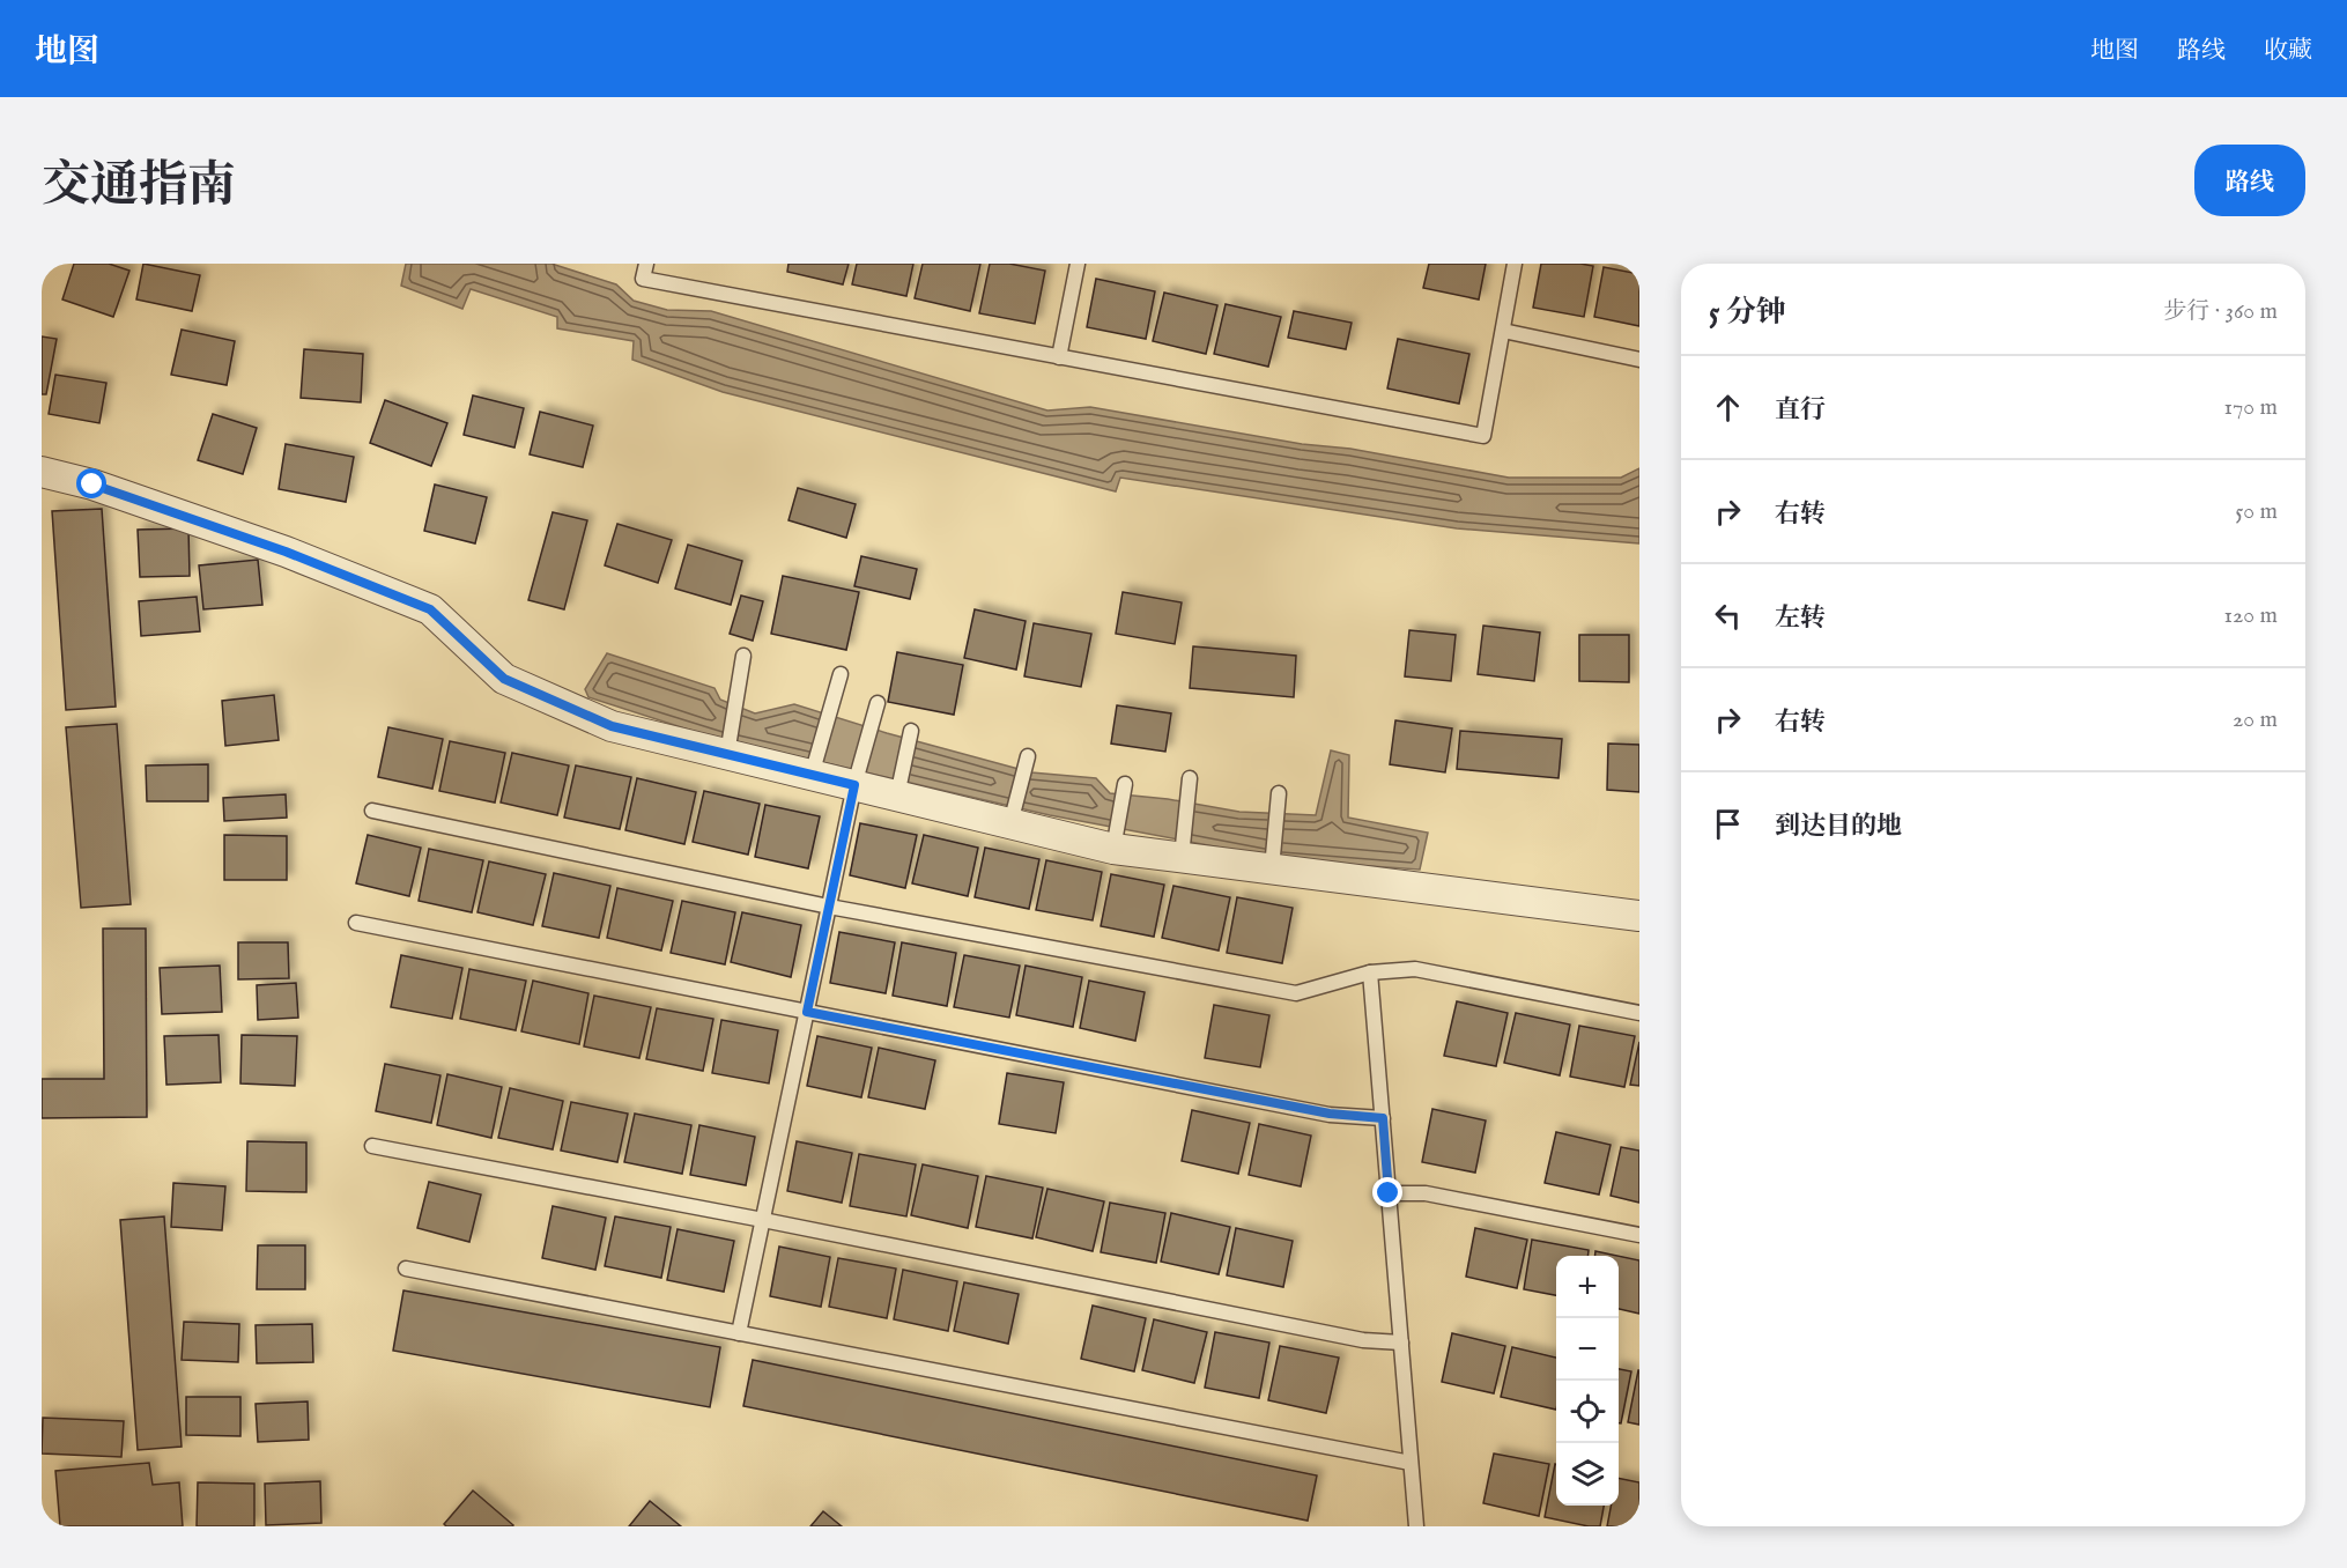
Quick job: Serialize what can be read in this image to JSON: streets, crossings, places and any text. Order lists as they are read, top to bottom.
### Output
{
  "page": {
    "header": "地图",
    "nav": ["地图", "路线", "收藏"],
    "title": "交通指南",
    "buttons": "路线",
    "heading": ["5 分钟", "步行 · 360 m"],
    "list": [
      ["直行", "170 m"],
      ["右转", "50 m"],
      ["左转", "120 m"],
      ["右转", "20 m"],
      "到达目的地"
    ],
    "map_buttons": ["+", "−"]
  }
}
